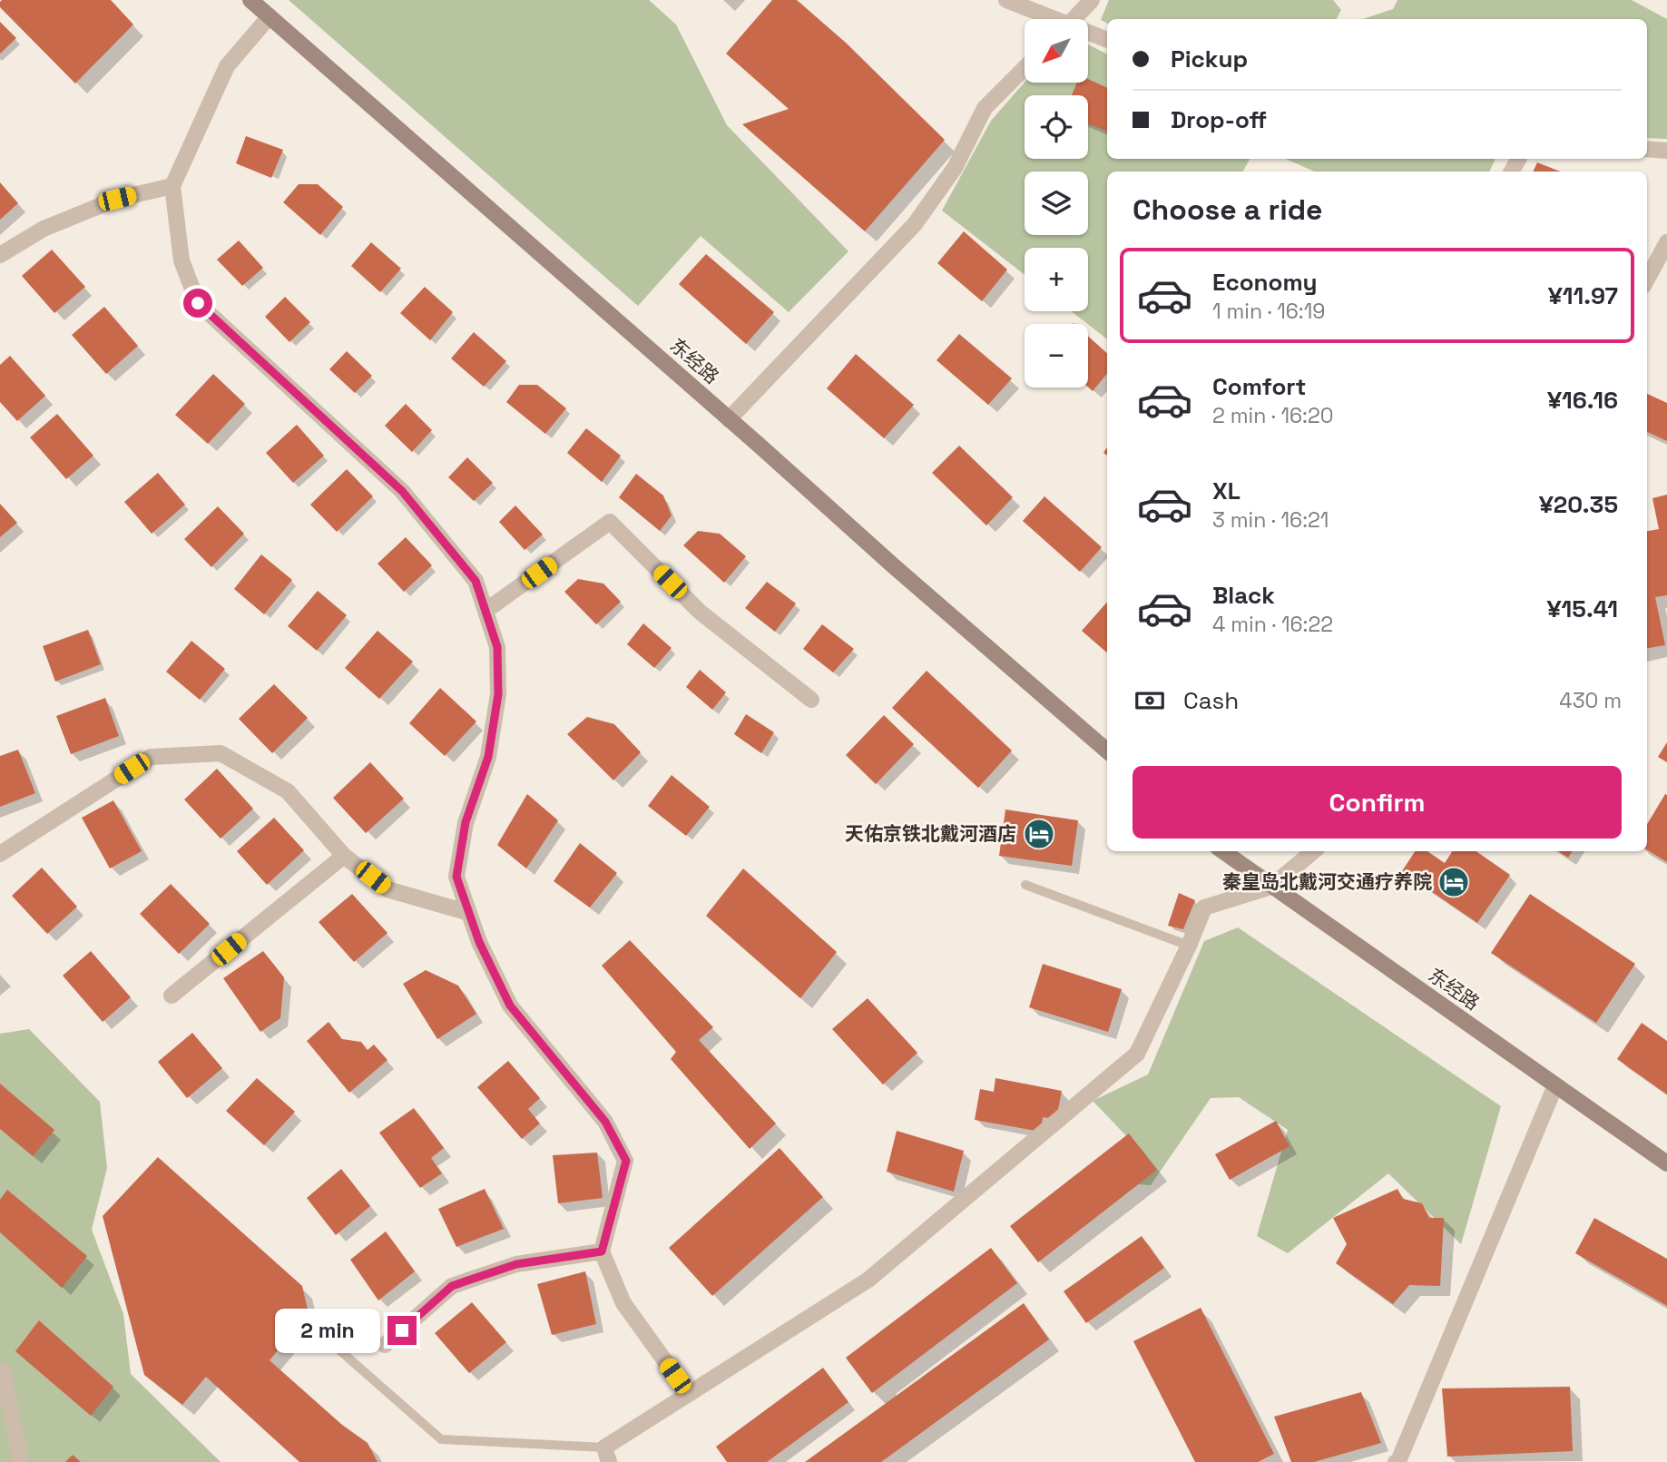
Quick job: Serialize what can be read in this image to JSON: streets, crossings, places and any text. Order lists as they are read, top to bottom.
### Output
{
  "streets": {
    "main road": ["东经路"]
  },
  "places": {
    "hotel": ["天佑京铁北戴河酒店", "秦皇岛北戴河交通疗养院"]
  },
  "north": "bottom left",
  "page": {
    "map_buttons": ["+", "−"],
    "banner": ["Pickup", "Drop-off"],
    "heading": "Choose a ride",
    "list": [
      {
        "name": "Economy",
        "note": "1 min · 16:19",
        "value": "¥11.97"
      },
      {
        "name": "Comfort",
        "note": "2 min · 16:20",
        "value": "¥16.16"
      },
      {
        "name": "XL",
        "note": "3 min · 16:21",
        "value": "¥20.35"
      },
      {
        "name": "Black",
        "note": "4 min · 16:22",
        "value": "¥15.41"
      }
    ],
    "pay": ["Cash", "430 m"],
    "buttons": "Confirm",
    "bubble": "2 min"
  }
}
